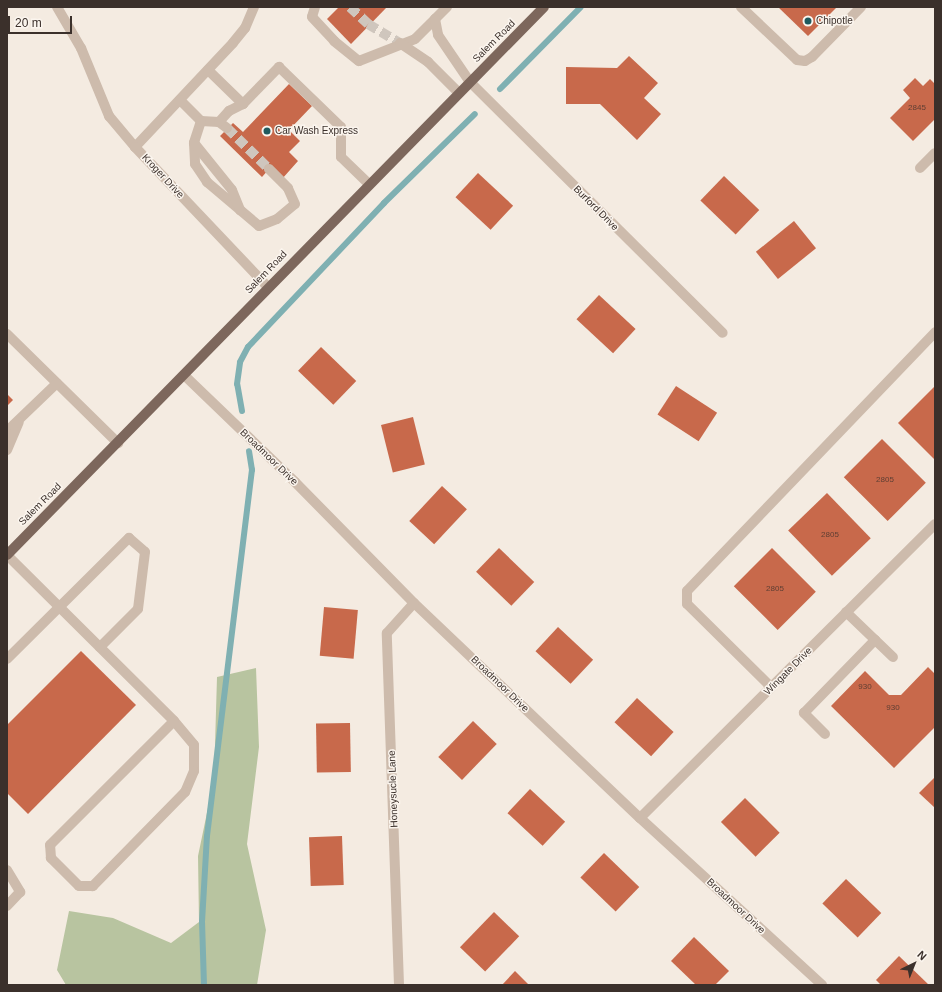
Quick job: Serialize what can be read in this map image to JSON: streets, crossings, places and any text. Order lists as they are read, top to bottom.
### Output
{
  "streets": {
    "main road": ["Salem Road"],
    "street": [
      "Kroger Drive",
      "Burford Drive",
      "Broadmoor Drive",
      "Wingate Drive",
      "Honeysucle Lane"
    ]
  },
  "crossings": [
    ["Salem Road", "Kroger Drive"],
    ["Salem Road", "Burford Drive"],
    ["Salem Road", "Broadmoor Drive"],
    ["Broadmoor Drive", "Wingate Drive"],
    ["Broadmoor Drive", "Honeysucle Lane"]
  ],
  "places": ["Chipotle", "Car Wash Express"],
  "house_numbers": [
    "2845",
    "2805",
    "2805",
    "2805",
    "930",
    "930"
  ],
  "scale_bar": "20 m",
  "north": "top right"
}
